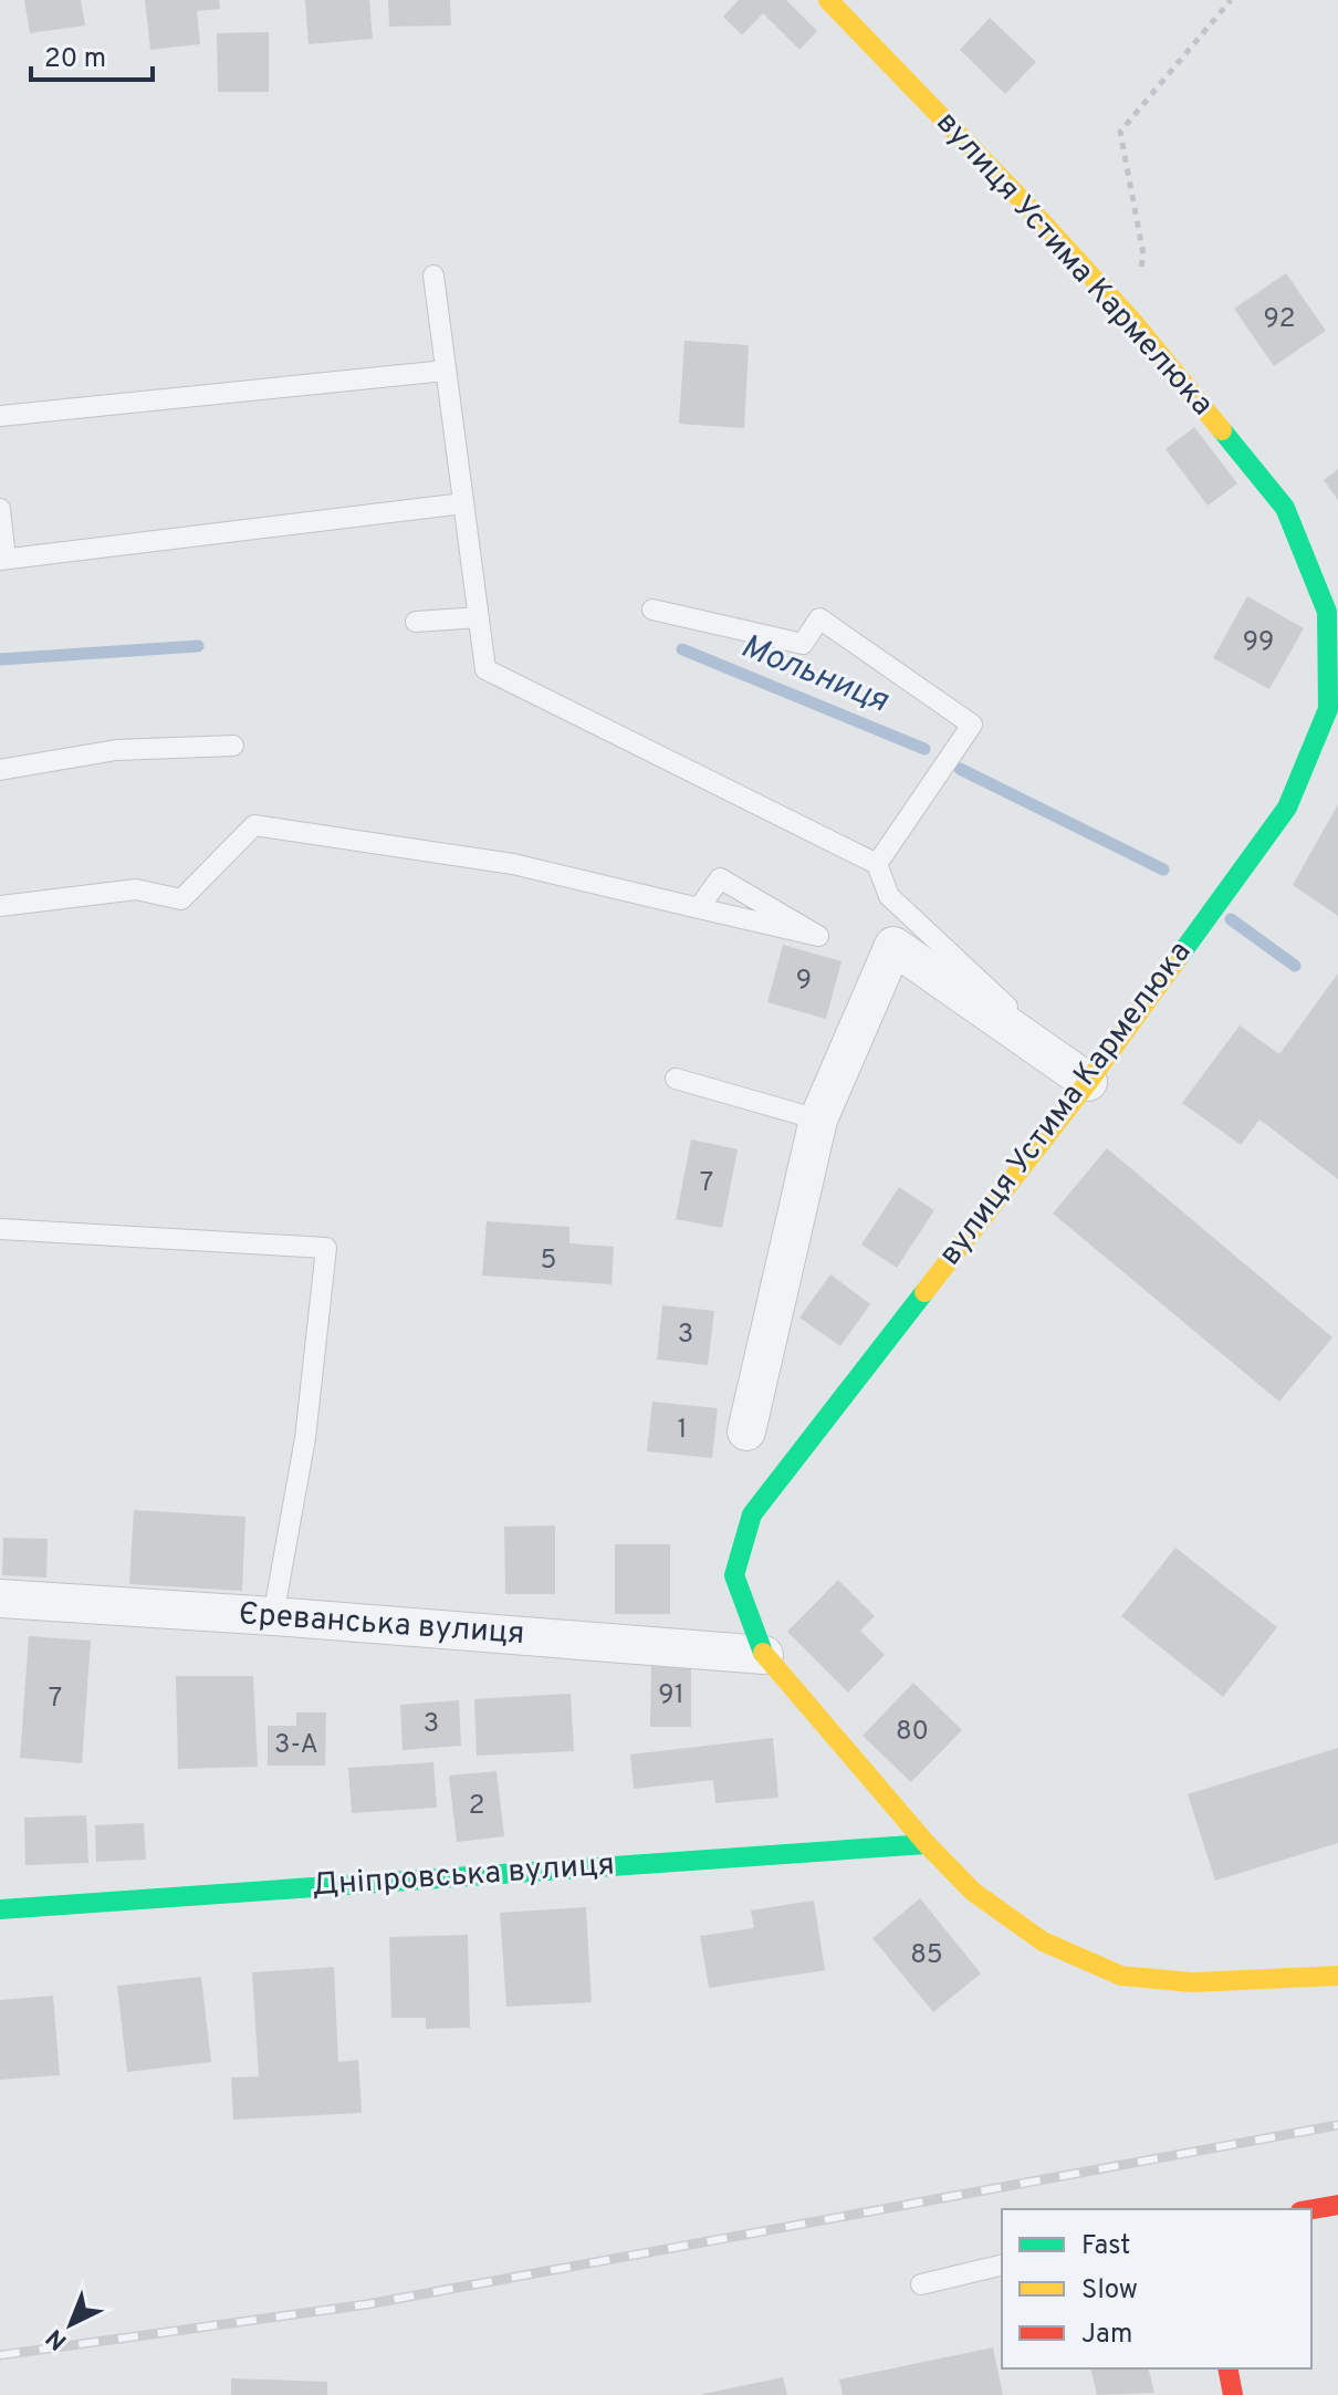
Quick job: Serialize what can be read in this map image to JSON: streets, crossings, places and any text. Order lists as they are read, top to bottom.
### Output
{
  "streets": {
    "street": ["вулиця Устима Кармелюка", "Єреванська вулиця", "Дніпровська вулиця"]
  },
  "crossings": [
    ["вулиця Устима Кармелюка", "Єреванська вулиця"],
    ["вулиця Устима Кармелюка", "Дніпровська вулиця"]
  ],
  "water": ["Мольниця"],
  "house_numbers": [
    "92",
    "99",
    "9",
    "7",
    "5",
    "3",
    "1",
    "91",
    "7",
    "3",
    "80",
    "3-А",
    "2",
    "85"
  ],
  "legend": ["Fast", "Slow", "Jam"],
  "scale_bar": "20 m",
  "north": "bottom left"
}
